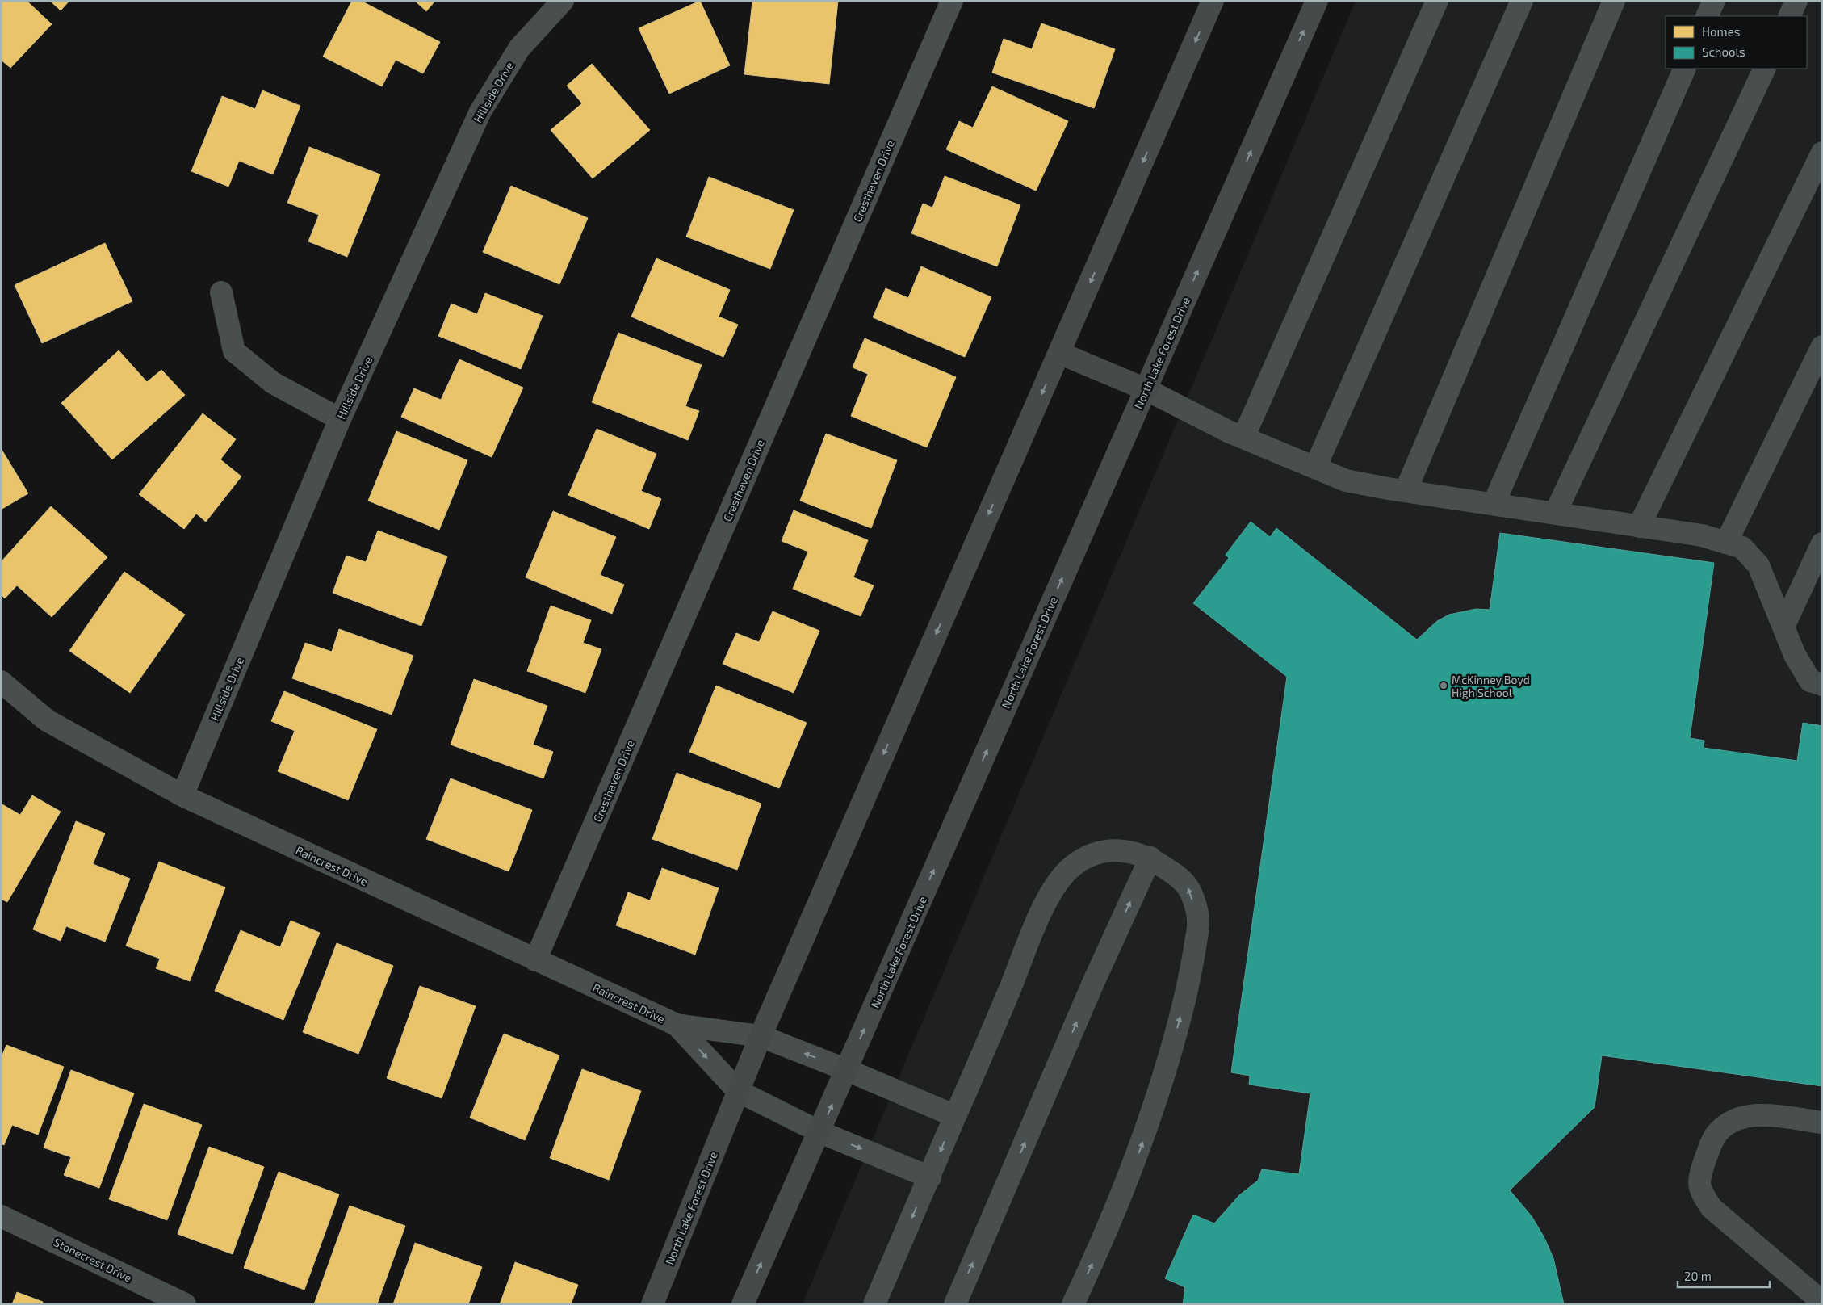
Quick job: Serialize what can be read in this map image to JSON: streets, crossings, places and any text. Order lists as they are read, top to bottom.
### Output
{
  "streets": {
    "main road": ["North Lake Forest Drive"],
    "street": [
      "Hillside Drive",
      "Cresthaven Drive",
      "Raincrest Drive",
      "Stonecrest Drive"
    ]
  },
  "crossings": [
    ["Hillside Drive", "Raincrest Drive"],
    ["Cresthaven Drive", "Raincrest Drive"],
    ["North Lake Forest Drive", "Raincrest Drive"]
  ],
  "places": ["McKinney Boyd High School"],
  "legend": ["Homes", "Schools"],
  "scale_bar": "20 m"
}
